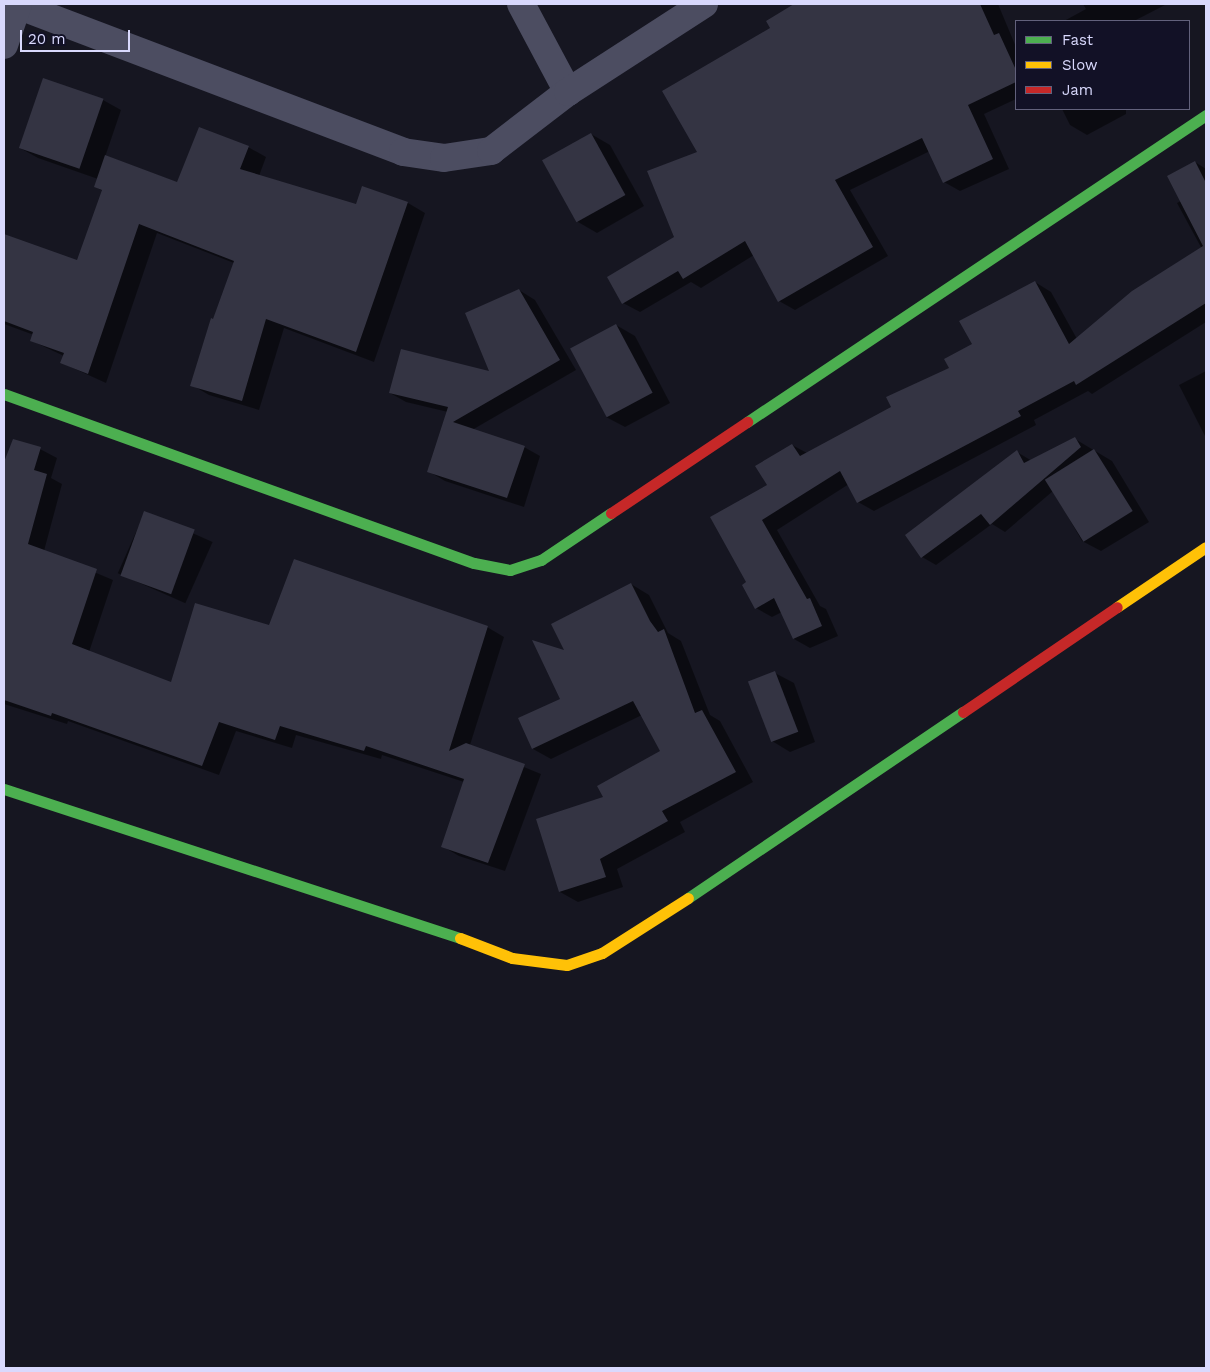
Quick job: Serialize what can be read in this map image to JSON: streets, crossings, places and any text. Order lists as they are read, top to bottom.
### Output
{
  "legend": ["Fast", "Slow", "Jam"],
  "scale_bar": "20 m"
}
